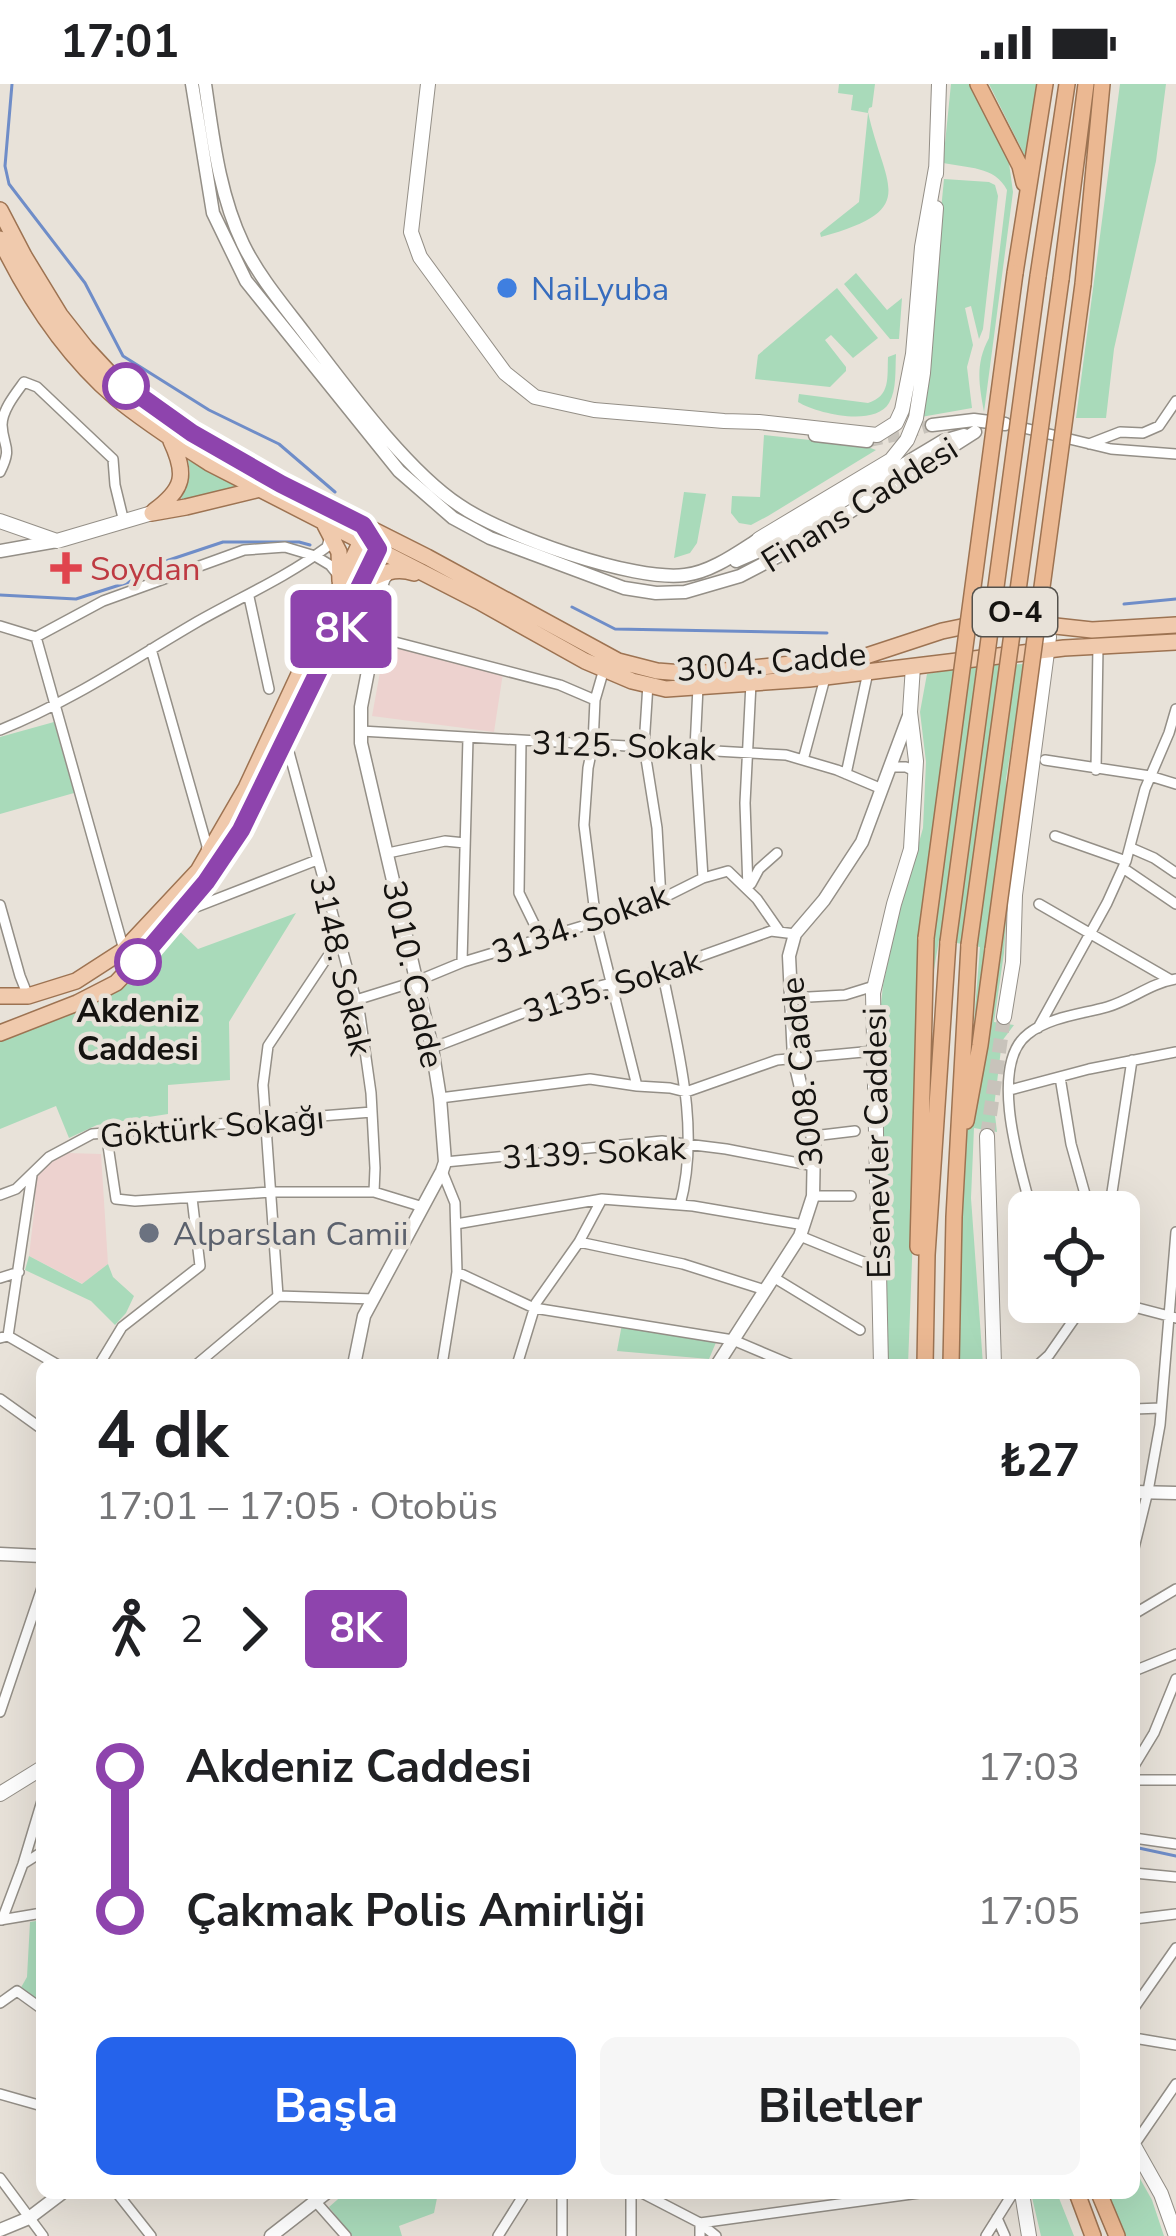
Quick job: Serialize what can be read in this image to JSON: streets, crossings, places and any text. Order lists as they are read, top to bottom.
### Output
{
  "streets": {
    "highway": ["O-4"],
    "main road": ["3004. Cadde", "Esenevler Caddesi"],
    "street": [
      "Finans Caddesi",
      "3125. Sokak",
      "3134. Sokak",
      "3148. Sokak",
      "3010. Cadde",
      "3135. Sokak",
      "3008. Cadde",
      "Göktürk Sokağı",
      "3139. Sokak"
    ]
  },
  "crossings": [
    ["3004. Cadde", "Esenevler Caddesi"],
    ["3125. Sokak", "3010. Cadde"],
    ["3125. Sokak", "3008. Cadde"],
    ["3134. Sokak", "3148. Sokak"],
    ["3134. Sokak", "3010. Cadde"],
    ["3148. Sokak", "Göktürk Sokağı"],
    ["3010. Cadde", "3135. Sokak"],
    ["3010. Cadde", "3139. Sokak"],
    ["3135. Sokak", "3008. Cadde"],
    ["3008. Cadde", "Esenevler Caddesi"],
    ["3008. Cadde", "3139. Sokak"]
  ],
  "places": {
    "other": ["NaiLyuba", "Akdeniz Caddesi", "Alparslan Camii"],
    "health": ["Soydan"]
  },
  "lines": ["bus line 8K"],
  "page": {
    "status": "17:01",
    "on_map": "8K",
    "heading": ["4 dk", "17:01 – 17:05 · Otobüs", "₺27"],
    "legs": ["2", "8K"],
    "list": [
      {
        "name": "Akdeniz Caddesi",
        "value": "17:03"
      },
      {
        "name": "Çakmak Polis Amirliği",
        "value": "17:05"
      }
    ],
    "buttons": ["Başla", "Biletler"]
  }
}
